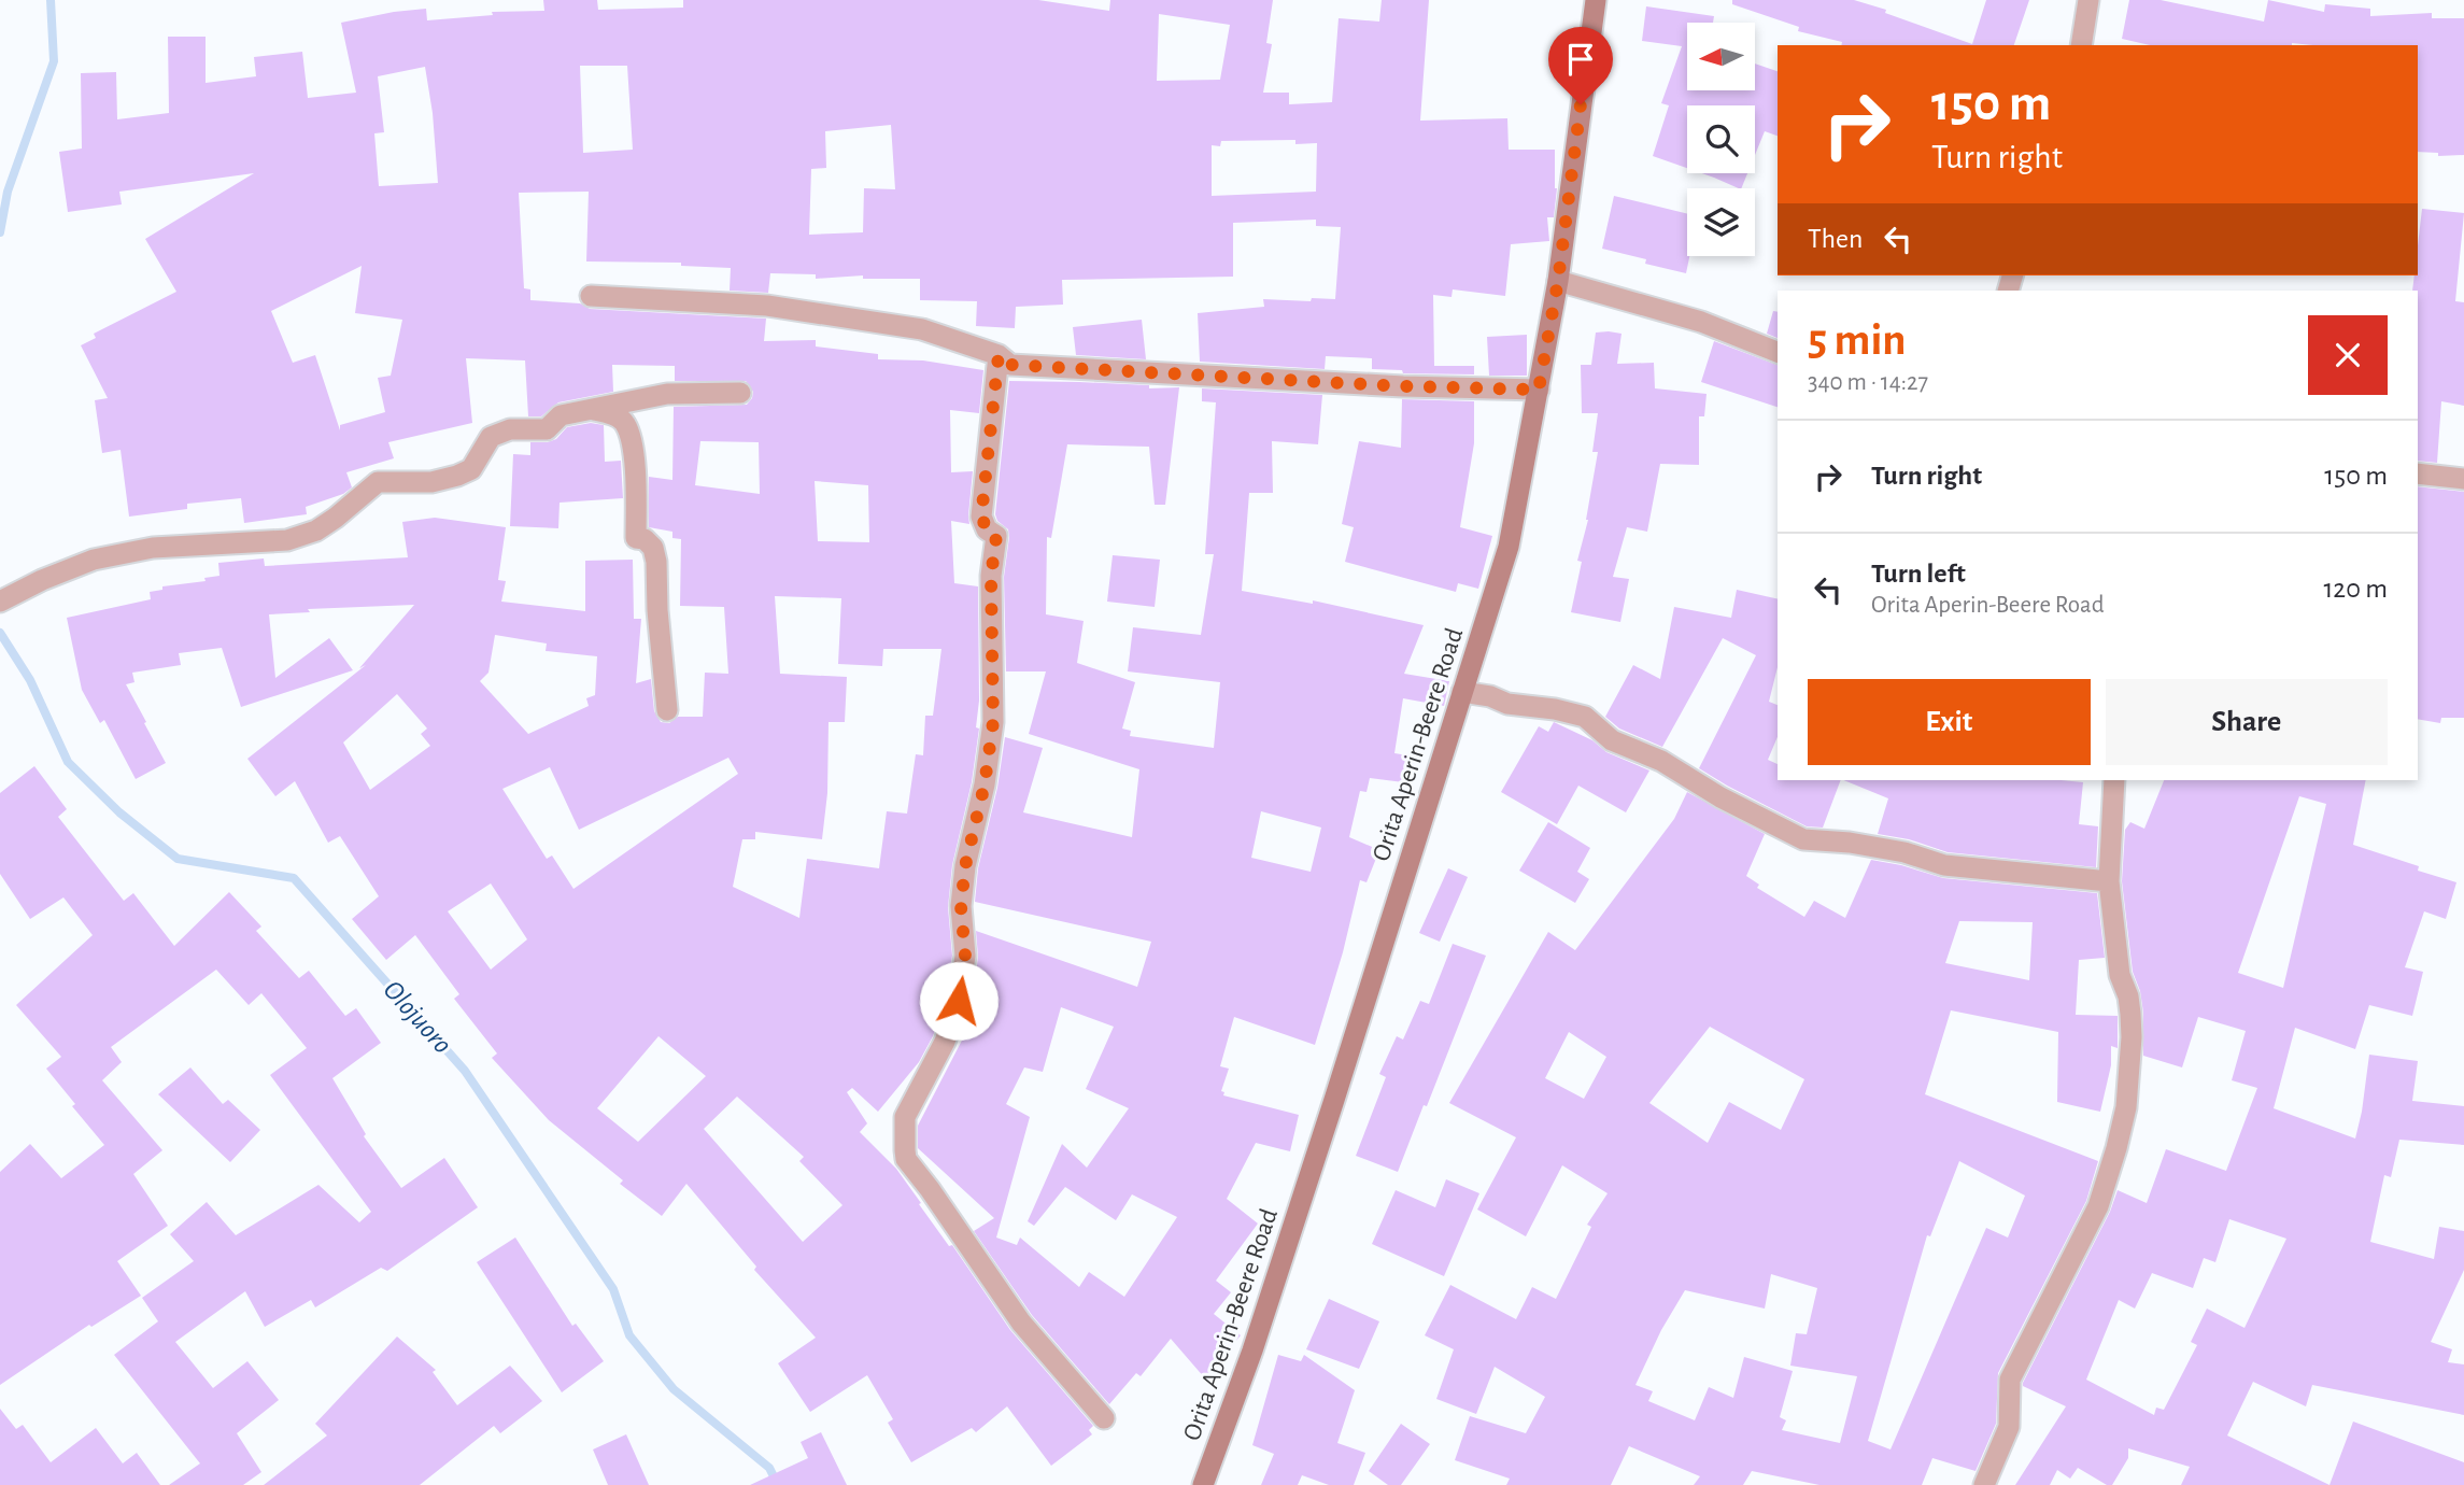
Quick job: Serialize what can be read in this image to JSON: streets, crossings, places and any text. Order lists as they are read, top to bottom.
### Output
{
  "streets": {
    "main road": ["Orita Aperin-Beere Road"]
  },
  "water": ["Olojuoro"],
  "north": "left",
  "page": {
    "turn": ["150 m", "Turn right"],
    "then": "Then",
    "heading": ["5 min", "340 m · 14:27"],
    "list": [
      {
        "name": "Turn right",
        "value": "150 m"
      },
      {
        "name": "Turn left",
        "note": "Orita Aperin-Beere Road",
        "value": "120 m"
      }
    ],
    "buttons": ["Exit", "Share"]
  }
}
